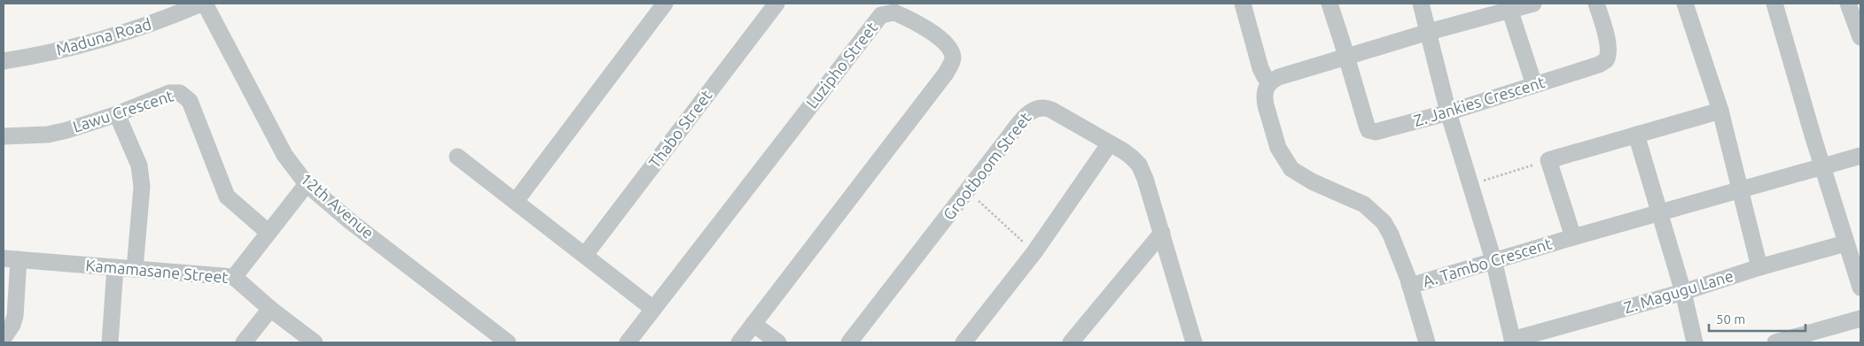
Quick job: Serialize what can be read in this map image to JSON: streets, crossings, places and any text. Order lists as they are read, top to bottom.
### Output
{
  "streets": {
    "street": [
      "Maduna Road",
      "Luzipho Street",
      "Z. Jankies Crescent",
      "Lawu Crescent",
      "Thabo Street",
      "Grootboom Street",
      "12th Avenue",
      "A. Tambo Crescent",
      "Kamamasane Street",
      "Z. Magugu Lane"
    ]
  },
  "scale_bar": "50 m"
}
